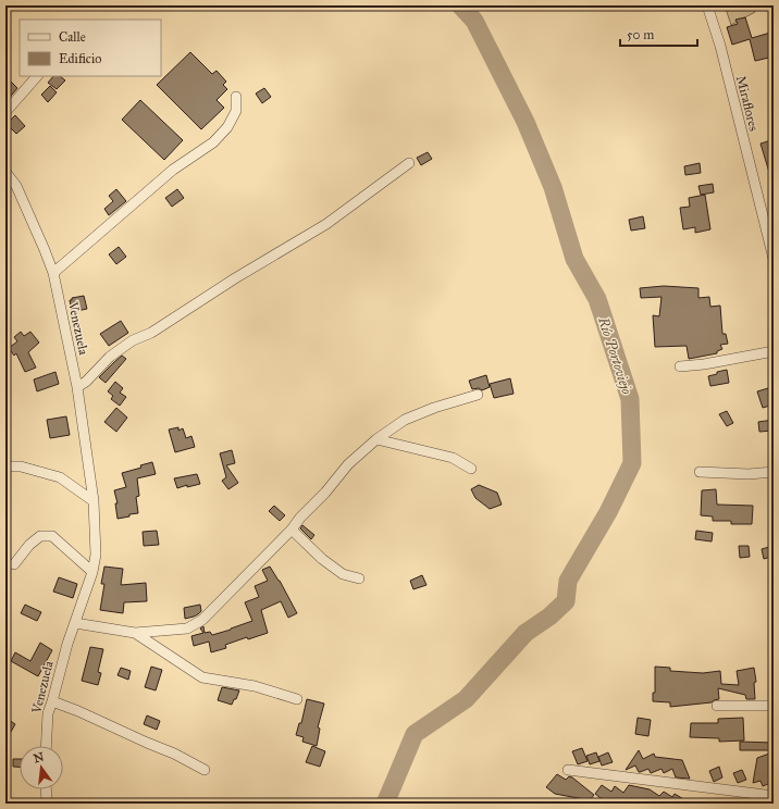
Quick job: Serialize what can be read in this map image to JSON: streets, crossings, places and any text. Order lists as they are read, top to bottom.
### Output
{
  "streets": {
    "street": ["Miraflores", "Venezuela"]
  },
  "water": ["Río Portoviejo"],
  "legend": ["Calle", "Edificio"],
  "scale_bar": "50 m",
  "north": "top"
}
